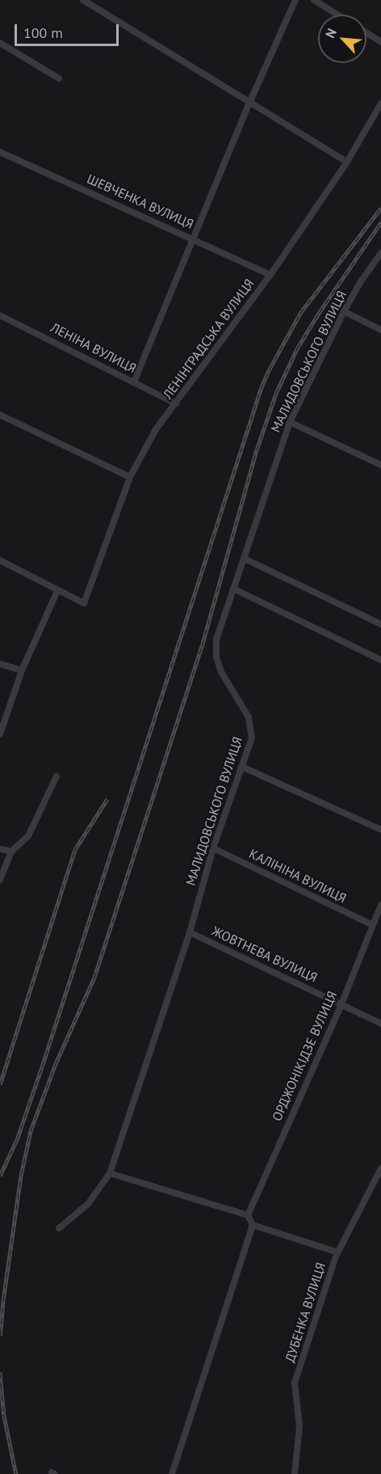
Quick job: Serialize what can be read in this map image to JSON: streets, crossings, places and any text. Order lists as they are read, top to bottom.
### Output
{
  "streets": {
    "street": [
      "ШЕВЧЕНКА ВУЛИЦЯ",
      "ЛЕНІНГРАДСЬКА ВУЛИЦЯ",
      "ЛЕНІНА ВУЛИЦЯ",
      "МАЛИДОВСЬКОГО ВУЛИЦЯ",
      "КАЛІНІНА ВУЛИЦЯ",
      "ЖОВТНЕВА ВУЛИЦЯ",
      "ОРДЖОНІКІДЗЕ ВУЛИЦЯ",
      "ДУБЕНКА ВУЛИЦЯ"
    ]
  },
  "crossings": [
    ["ШЕВЧЕНКА ВУЛИЦЯ", "ЛЕНІНГРАДСЬКА ВУЛИЦЯ"],
    ["ЛЕНІНГРАДСЬКА ВУЛИЦЯ", "ЛЕНІНА ВУЛИЦЯ"],
    ["МАЛИДОВСЬКОГО ВУЛИЦЯ", "КАЛІНІНА ВУЛИЦЯ"],
    ["МАЛИДОВСЬКОГО ВУЛИЦЯ", "ЖОВТНЕВА ВУЛИЦЯ"],
    ["КАЛІНІНА ВУЛИЦЯ", "ОРДЖОНІКІДЗЕ ВУЛИЦЯ"],
    ["ЖОВТНЕВА ВУЛИЦЯ", "ОРДЖОНІКІДЗЕ ВУЛИЦЯ"]
  ],
  "scale_bar": "100 m",
  "north": "top left"
}
